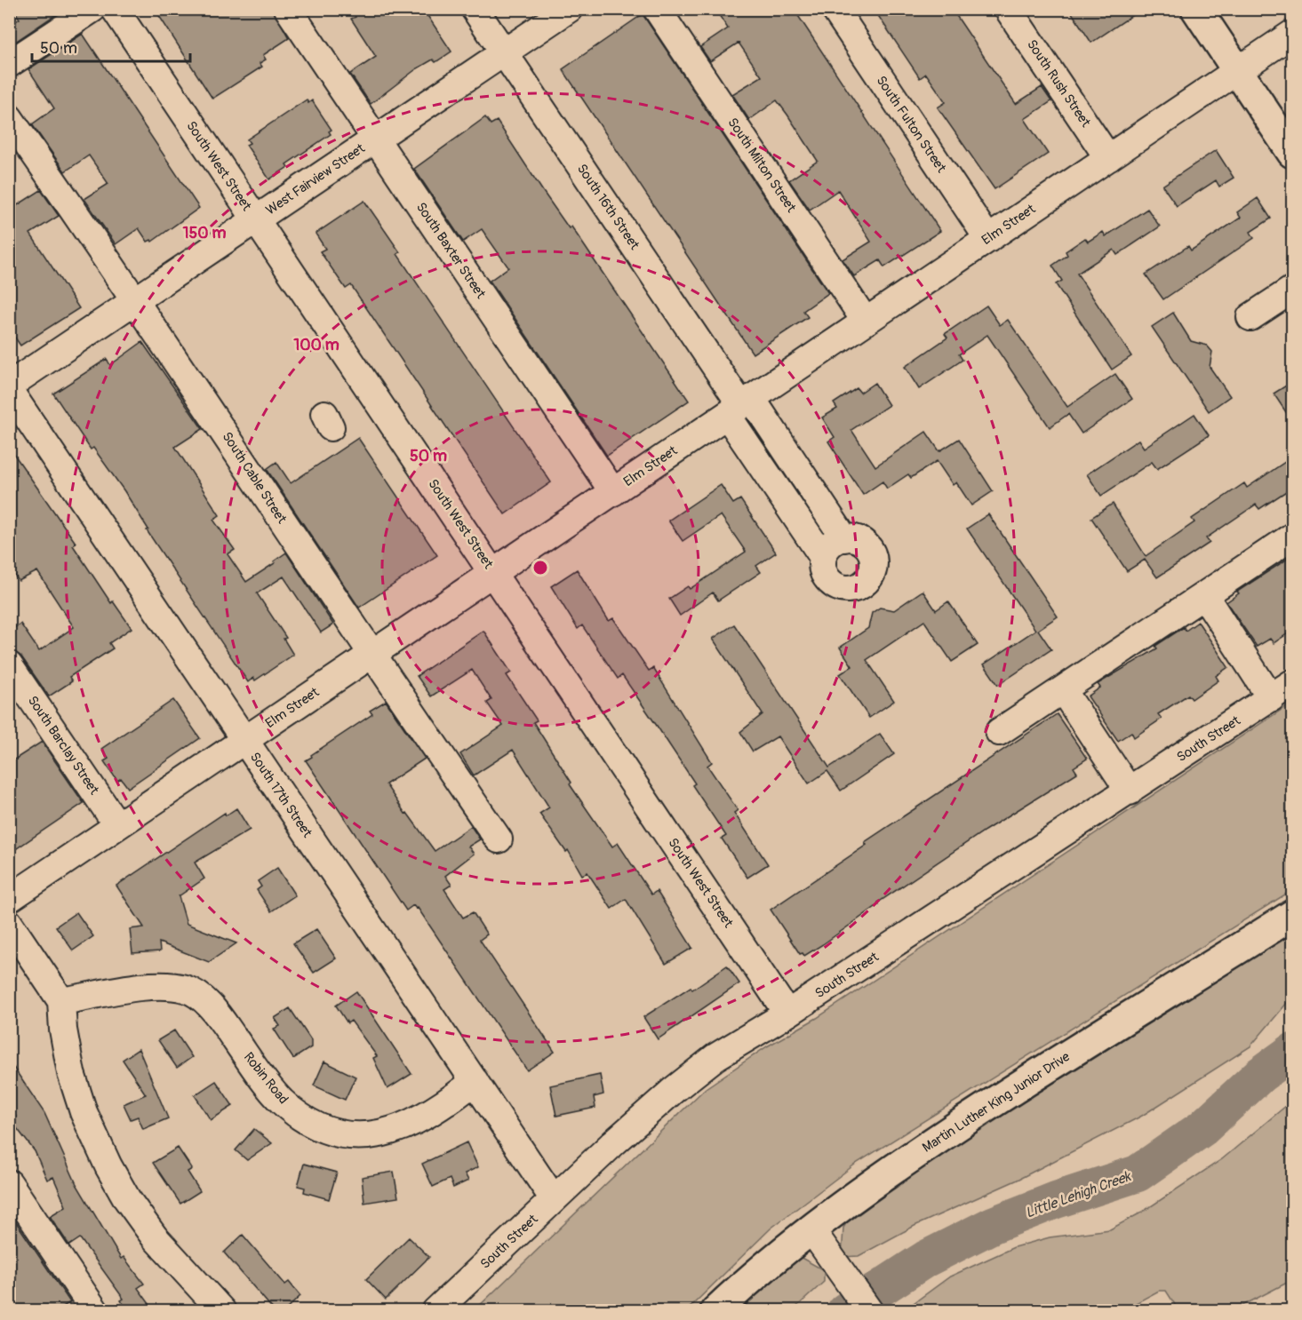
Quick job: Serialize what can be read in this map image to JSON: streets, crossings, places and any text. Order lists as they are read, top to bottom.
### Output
{
  "streets": {
    "main road": ["Martin Luther King Junior Drive"],
    "street": [
      "South Rush Street",
      "South Fulton Street",
      "South Milton Street",
      "South West Street",
      "West Fairview Street",
      "South 16th Street",
      "Elm Street",
      "South Baxter Street",
      "South Cable Street",
      "South Street",
      "South Barclay Street",
      "South 17th Street",
      "Robin Road"
    ]
  },
  "crossings": [
    ["South Rush Street", "Elm Street"],
    ["South Fulton Street", "Elm Street"],
    ["South Milton Street", "Elm Street"],
    ["South West Street", "West Fairview Street"],
    ["South West Street", "Elm Street"],
    ["South West Street", "South Street"],
    ["West Fairview Street", "South 16th Street"],
    ["West Fairview Street", "South Baxter Street"],
    ["West Fairview Street", "South Cable Street"],
    ["West Fairview Street", "South 17th Street"],
    ["South 16th Street", "Elm Street"],
    ["Elm Street", "South Baxter Street"],
    ["Elm Street", "South Cable Street"],
    ["Elm Street", "South Barclay Street"],
    ["Elm Street", "South 17th Street"],
    ["South Street", "South 17th Street"],
    ["South 17th Street", "Robin Road"]
  ],
  "water": ["Little Lehigh Creek"],
  "scale_bar": "50 m",
  "rings": ["150 m", "100 m", "50 m"]
}
